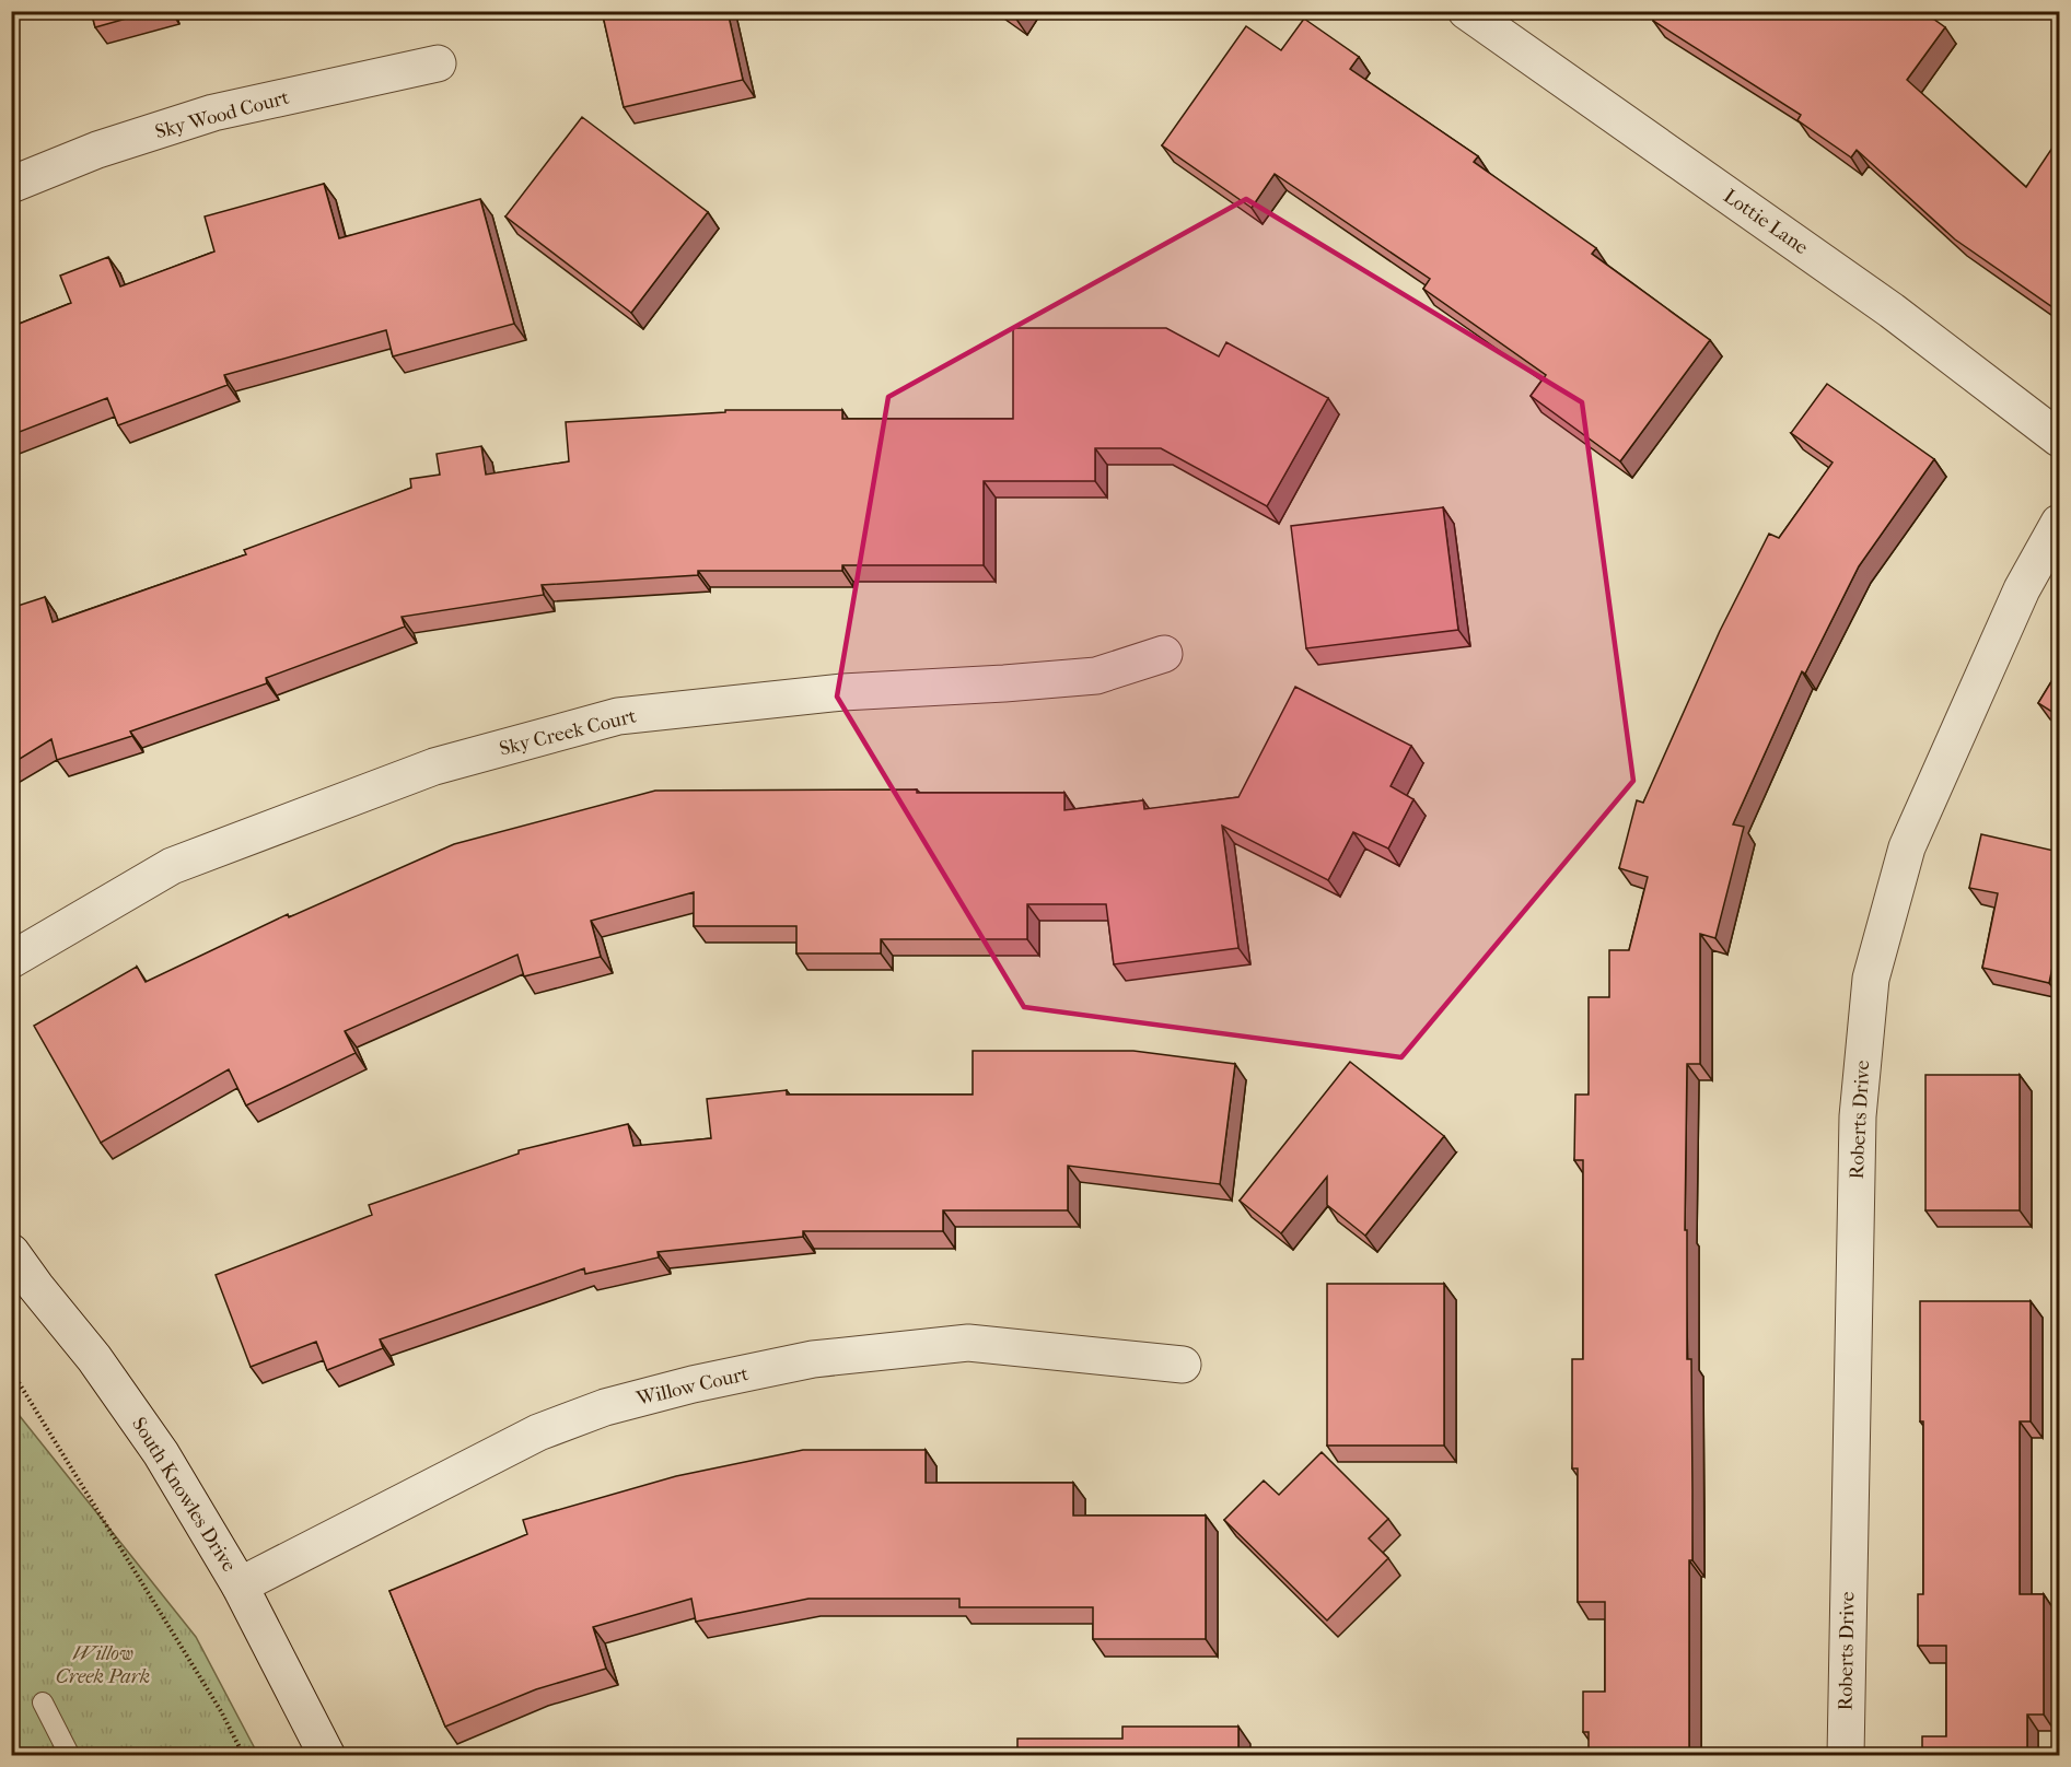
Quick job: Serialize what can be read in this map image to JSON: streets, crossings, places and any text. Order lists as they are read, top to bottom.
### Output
{
  "streets": {
    "street": [
      "Sky Wood Court",
      "Lottie Lane",
      "Sky Creek Court",
      "Roberts Drive",
      "Willow Court",
      "South Knowles Drive"
    ]
  },
  "crossings": [
    ["Willow Court", "South Knowles Drive"]
  ],
  "parks": ["Willow Creek Park"]
}
